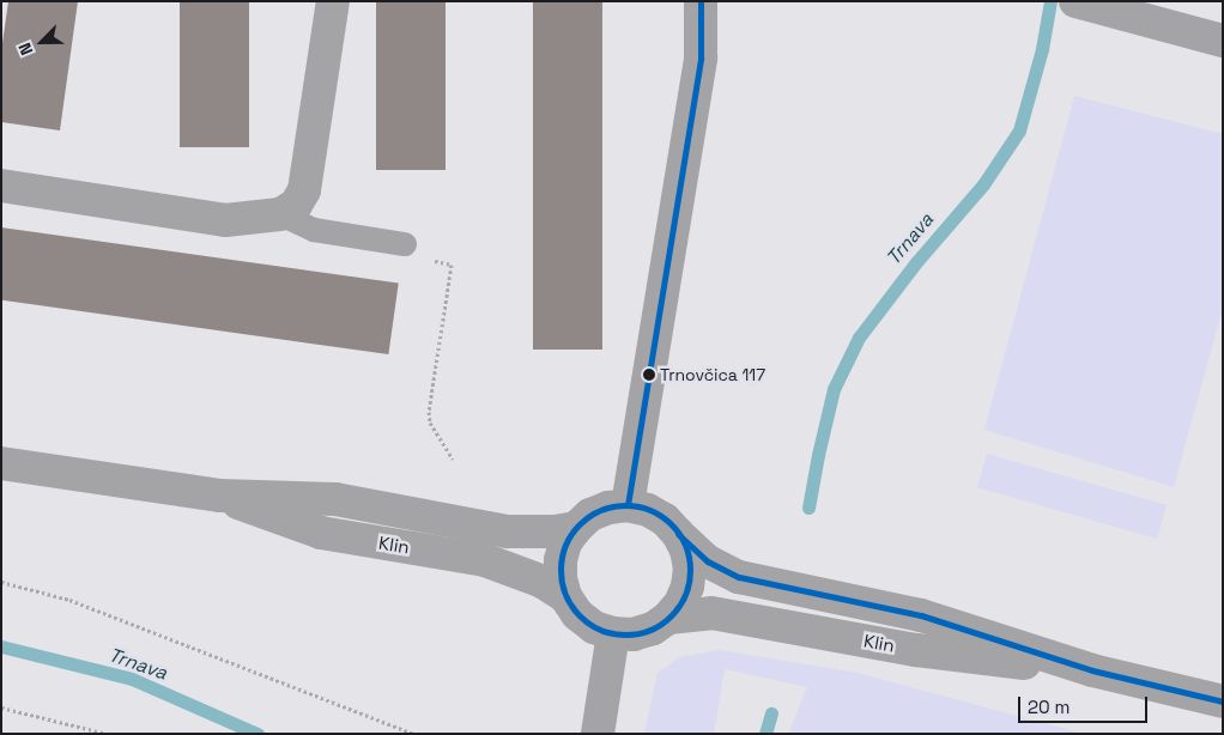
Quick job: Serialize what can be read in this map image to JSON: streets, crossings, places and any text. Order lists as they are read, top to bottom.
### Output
{
  "streets": {
    "street": ["Klin"]
  },
  "water": ["Trnava"],
  "places": ["Trnovčica 117"],
  "scale_bar": "20 m",
  "north": "bottom left"
}
